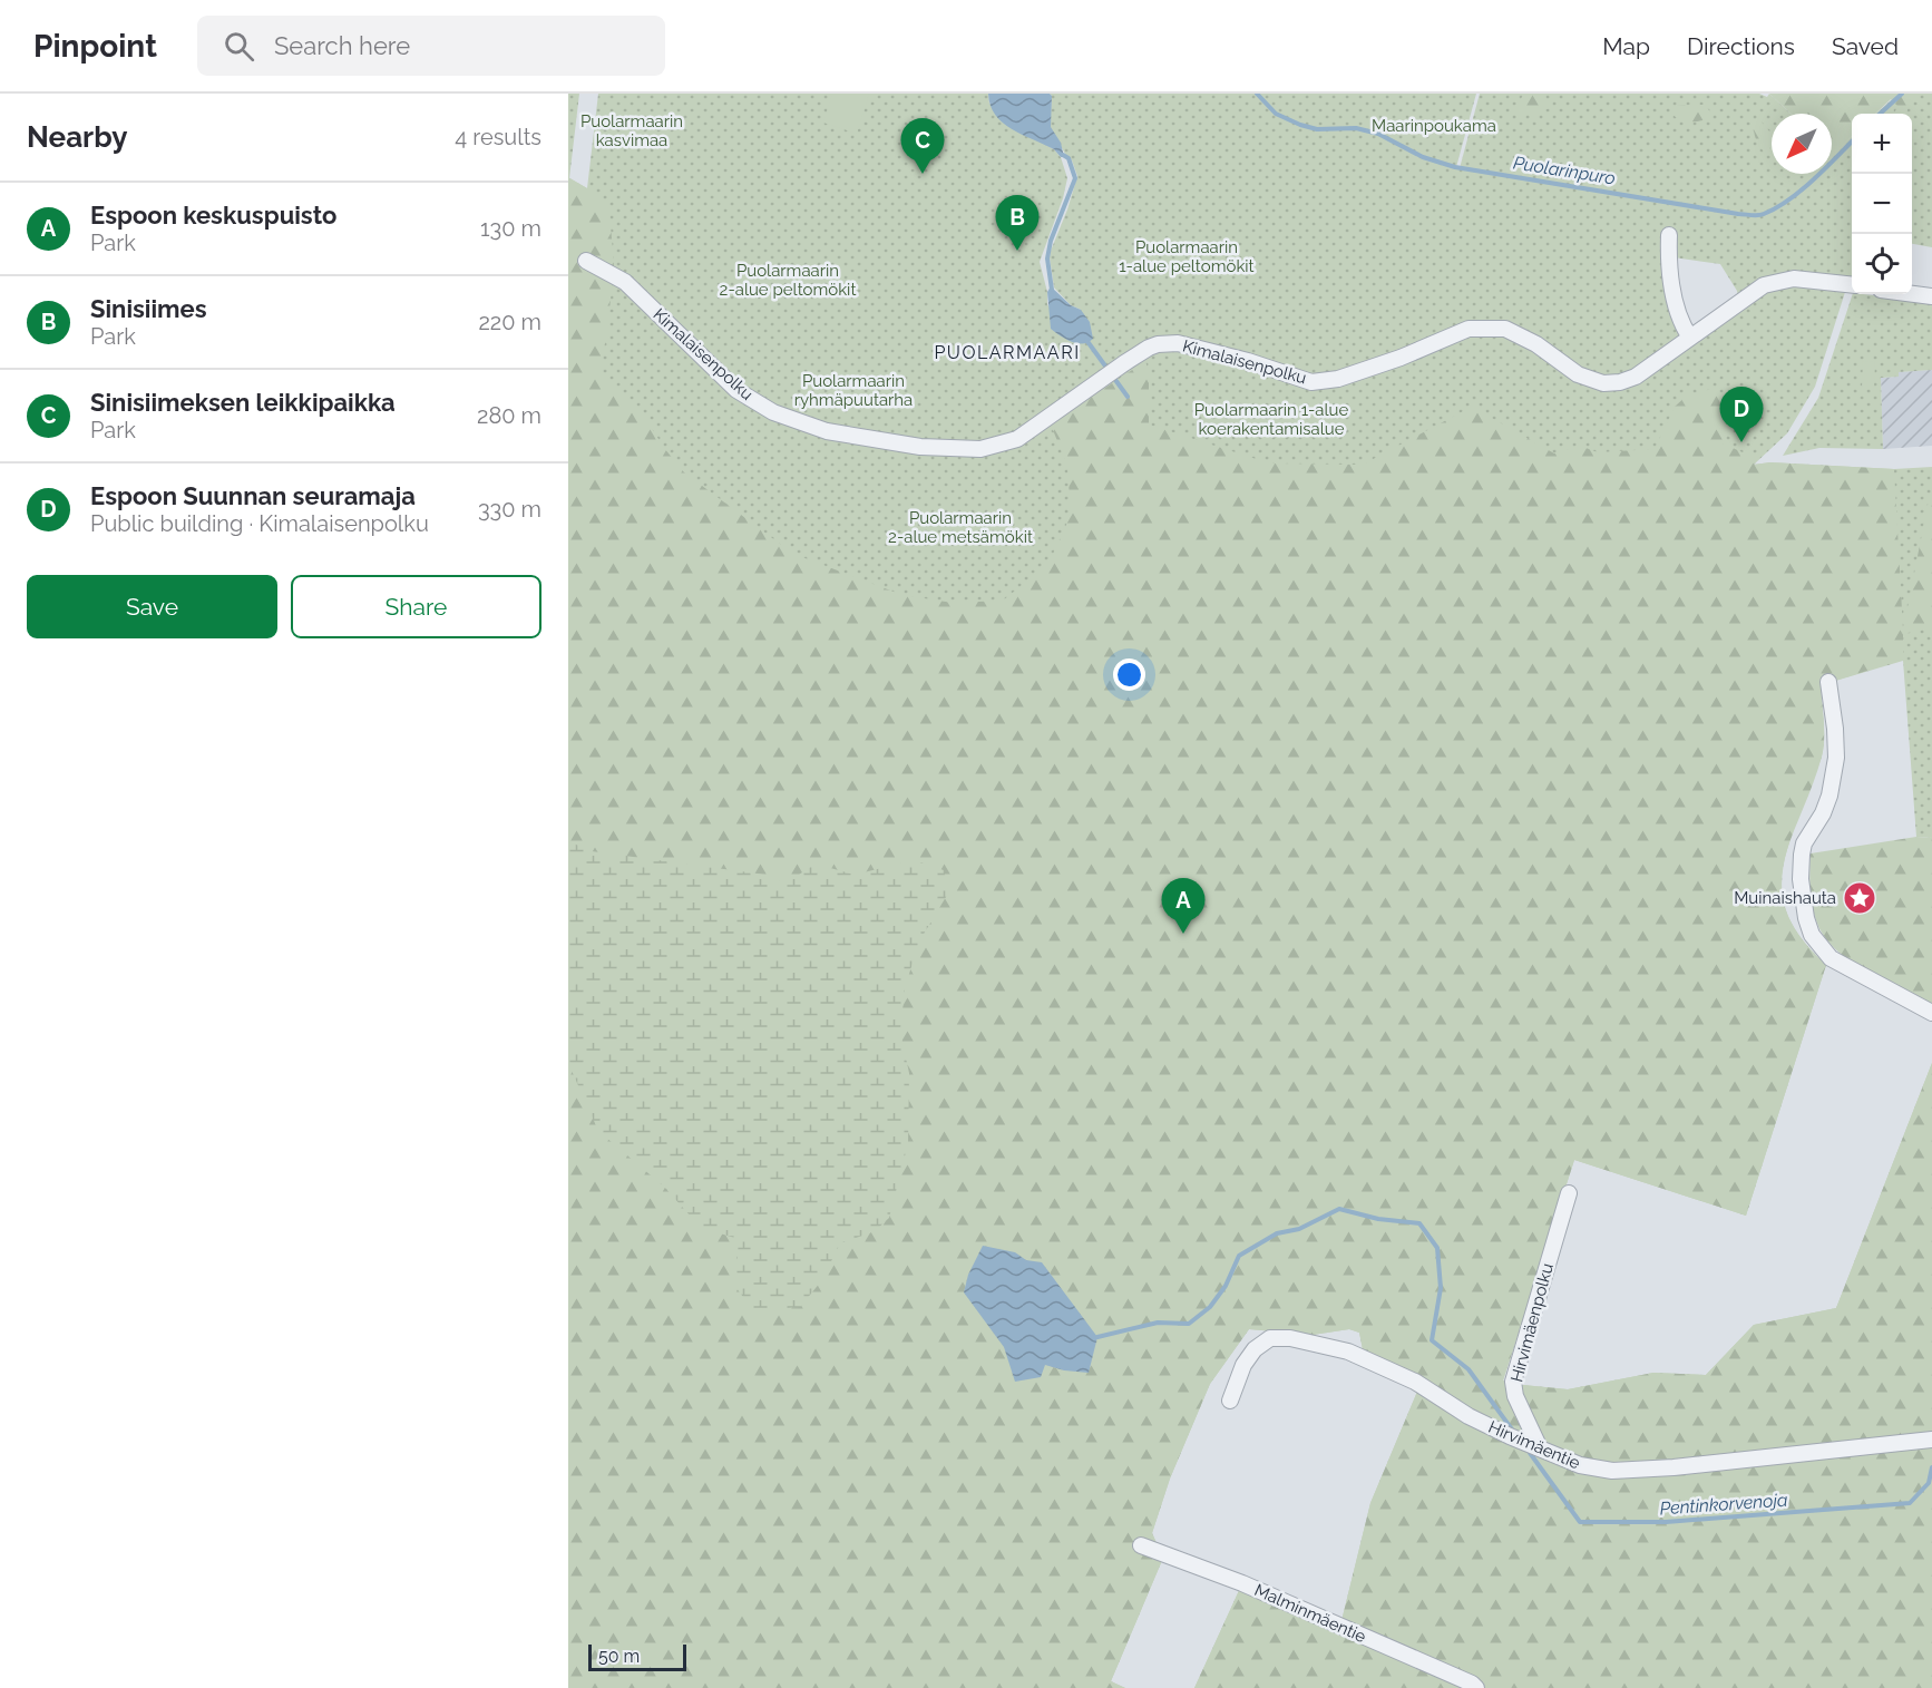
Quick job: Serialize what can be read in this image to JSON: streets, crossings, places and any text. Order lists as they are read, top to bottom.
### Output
{
  "streets": {
    "street": [
      "Kimalaisenpolku",
      "Hirvimäenpolku",
      "Hirvimäentie",
      "Malminmäentie"
    ]
  },
  "crossings": [
    ["Hirvimäenpolku", "Hirvimäentie"]
  ],
  "districts": ["PUOLARMAARI"],
  "water": ["Puolarinpuro", "Pentinkorvenoja"],
  "parks": [
    "Puolarmaarin kasvimaa",
    "Maarinpoukama",
    "Puolarmaarin 1-alue peltomökit",
    "Puolarmaarin 2-alue peltomökit",
    "Puolarmaarin ryhmäpuutarha",
    "Puolarmaarin 1-alue koerakentamisalue",
    "Puolarmaarin 2-alue metsämökit"
  ],
  "places": {
    "place": ["Muinaishauta"]
  },
  "scale_bar": "50 m",
  "north": "bottom left",
  "page": {
    "header": "Pinpoint",
    "search": "Search here",
    "nav": ["Map", "Directions", "Saved"],
    "heading": ["Nearby", "4 results"],
    "map_buttons": ["+", "−"],
    "pins": [
      "C",
      "B",
      "D",
      "A"
    ],
    "list": [
      {
        "mark": "A",
        "name": "Espoon keskuspuisto",
        "note": "Park",
        "value": "130 m"
      },
      {
        "mark": "B",
        "name": "Sinisiimes",
        "note": "Park",
        "value": "220 m"
      },
      {
        "mark": "C",
        "name": "Sinisiimeksen leikkipaikka",
        "note": "Park",
        "value": "280 m"
      },
      {
        "mark": "D",
        "name": "Espoon Suunnan seuramaja",
        "note": "Public building · Kimalaisenpolku",
        "value": "330 m"
      }
    ],
    "buttons": ["Save", "Share"],
    "scale": "50 m"
  }
}
